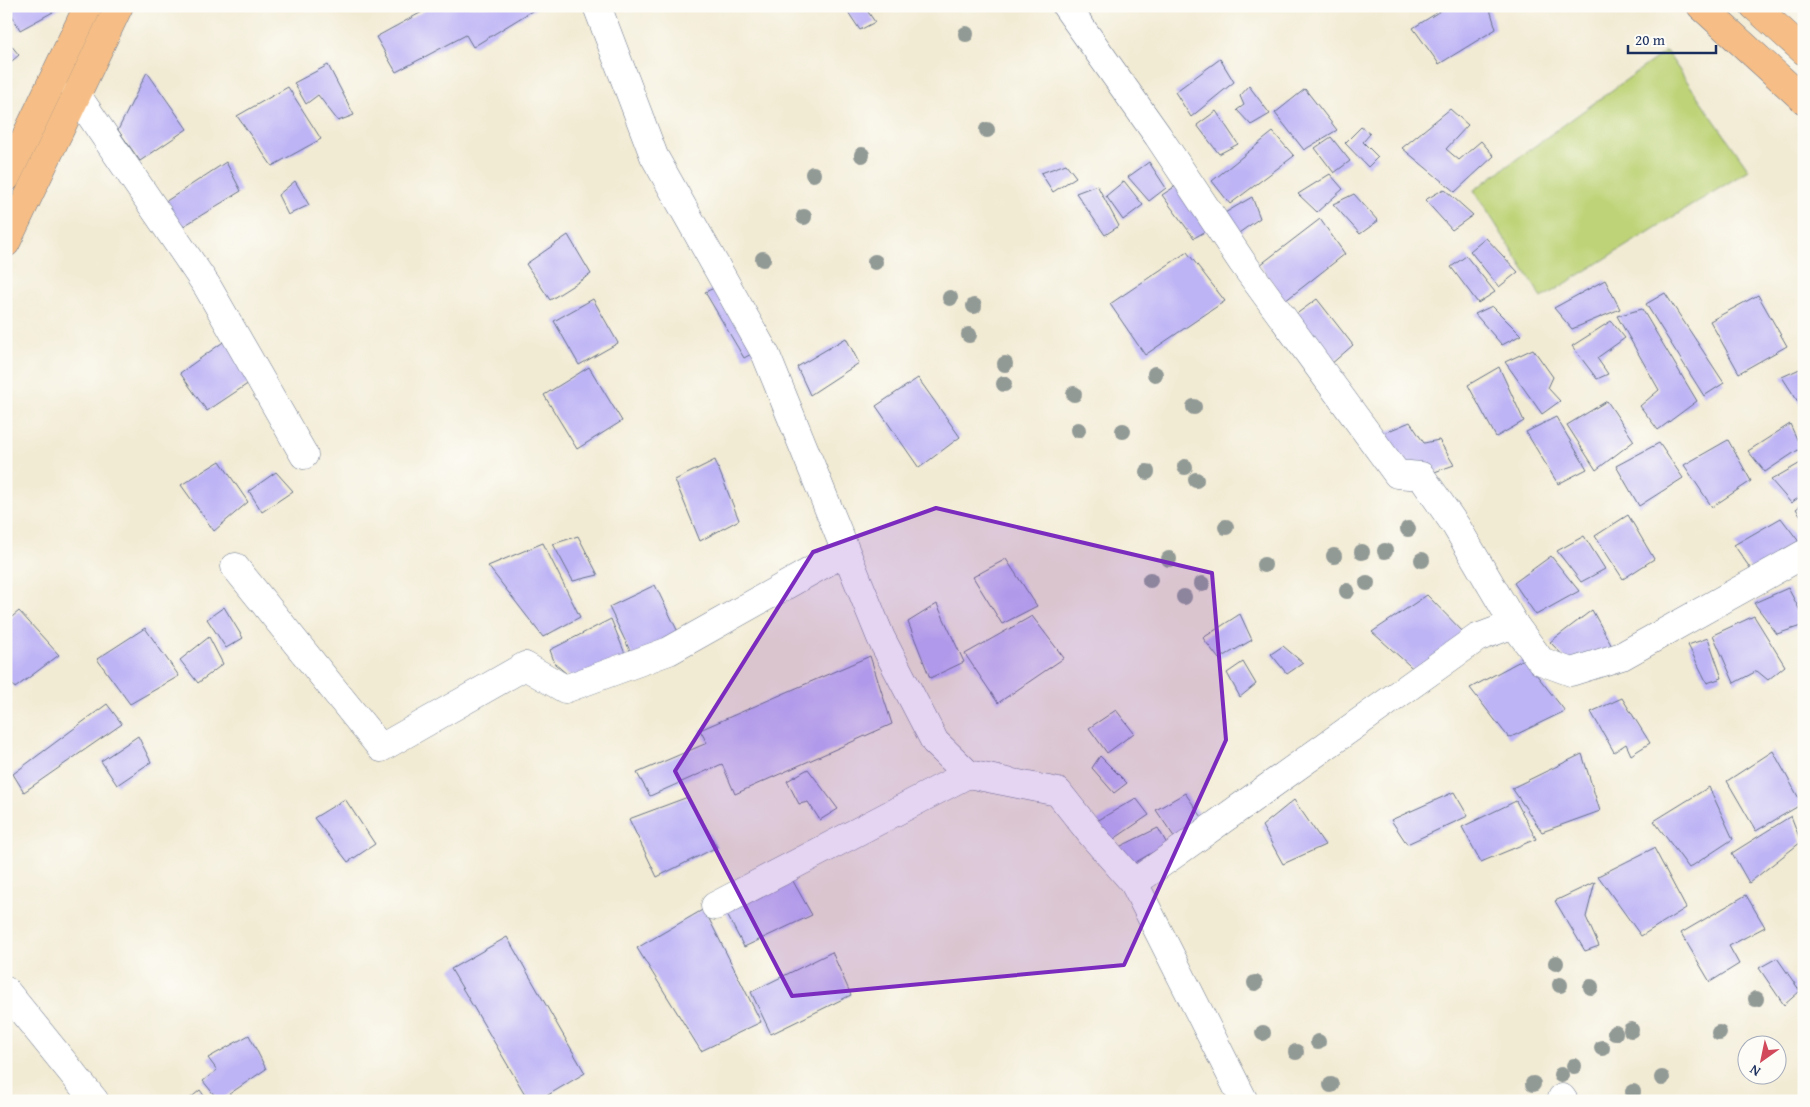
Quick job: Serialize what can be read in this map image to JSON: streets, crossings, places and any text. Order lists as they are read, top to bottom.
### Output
{
  "scale_bar": "20 m",
  "north": "bottom left"
}
